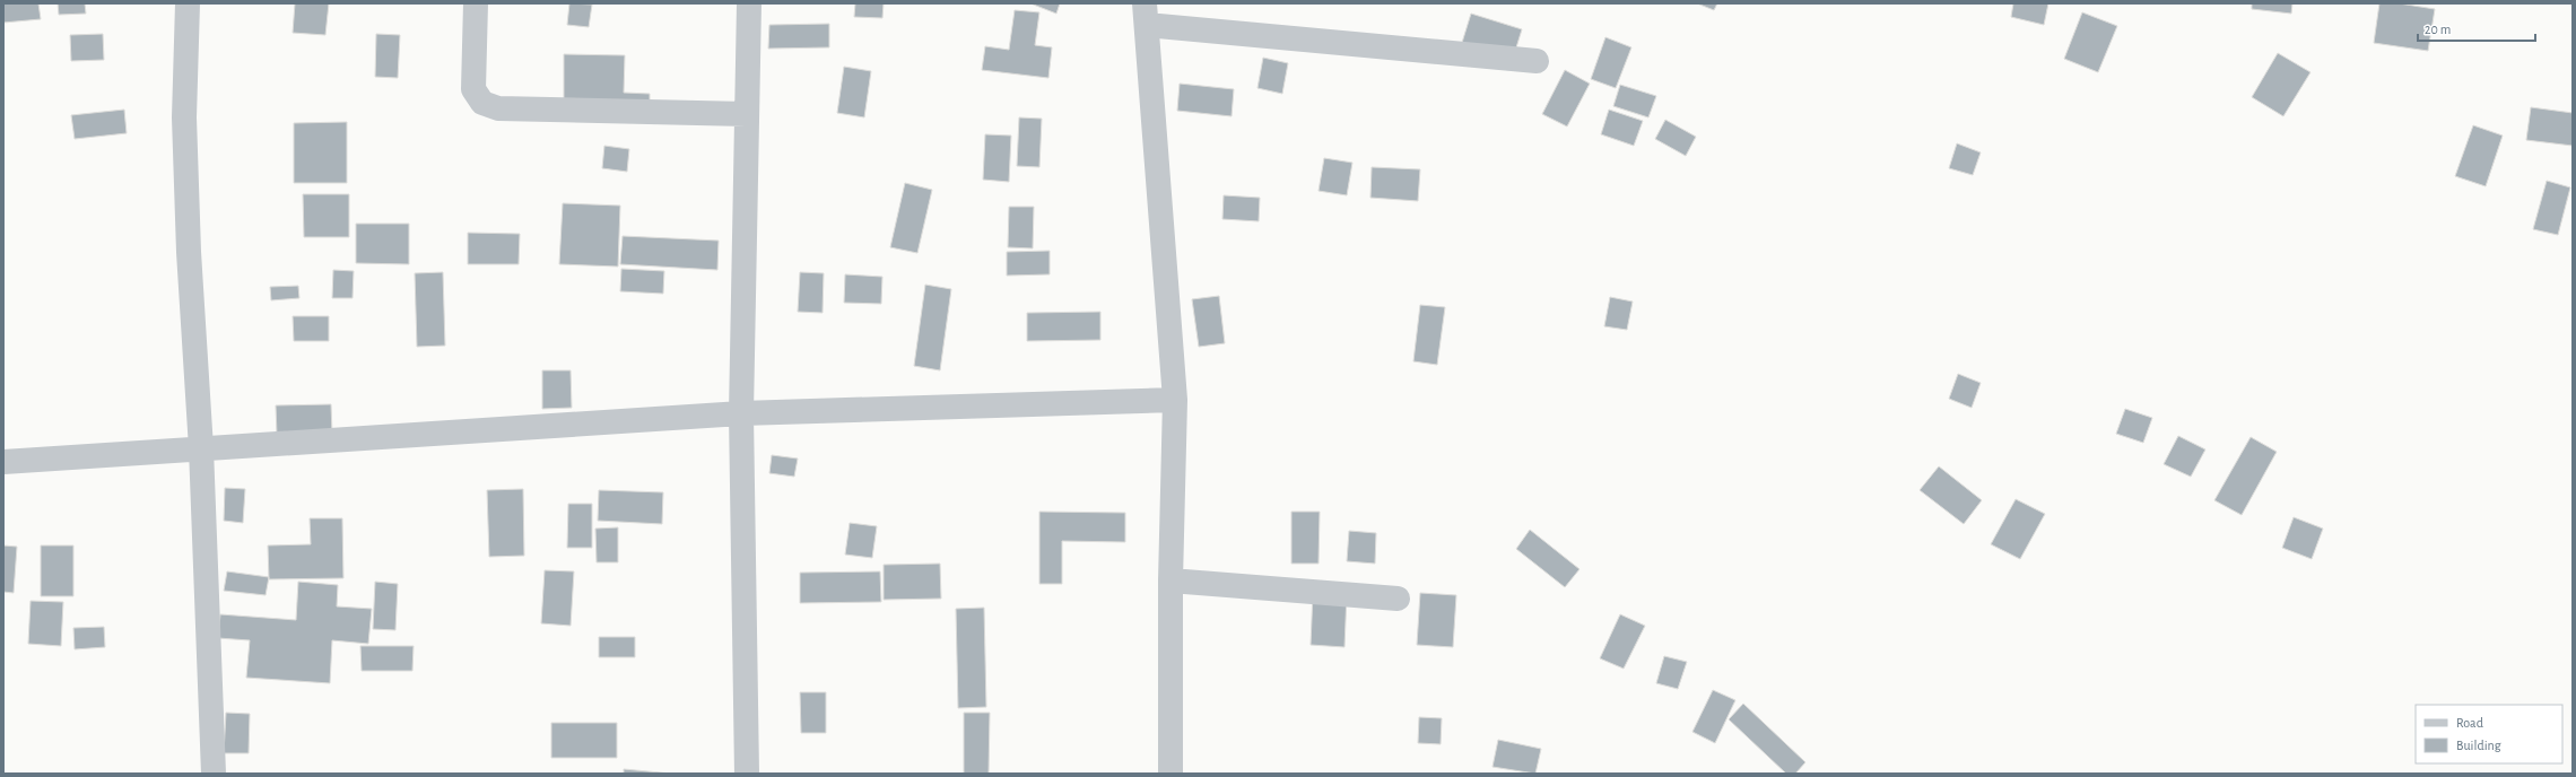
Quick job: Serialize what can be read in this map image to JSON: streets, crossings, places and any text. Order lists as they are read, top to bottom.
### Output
{
  "legend": ["Road", "Building"],
  "scale_bar": "20 m"
}
